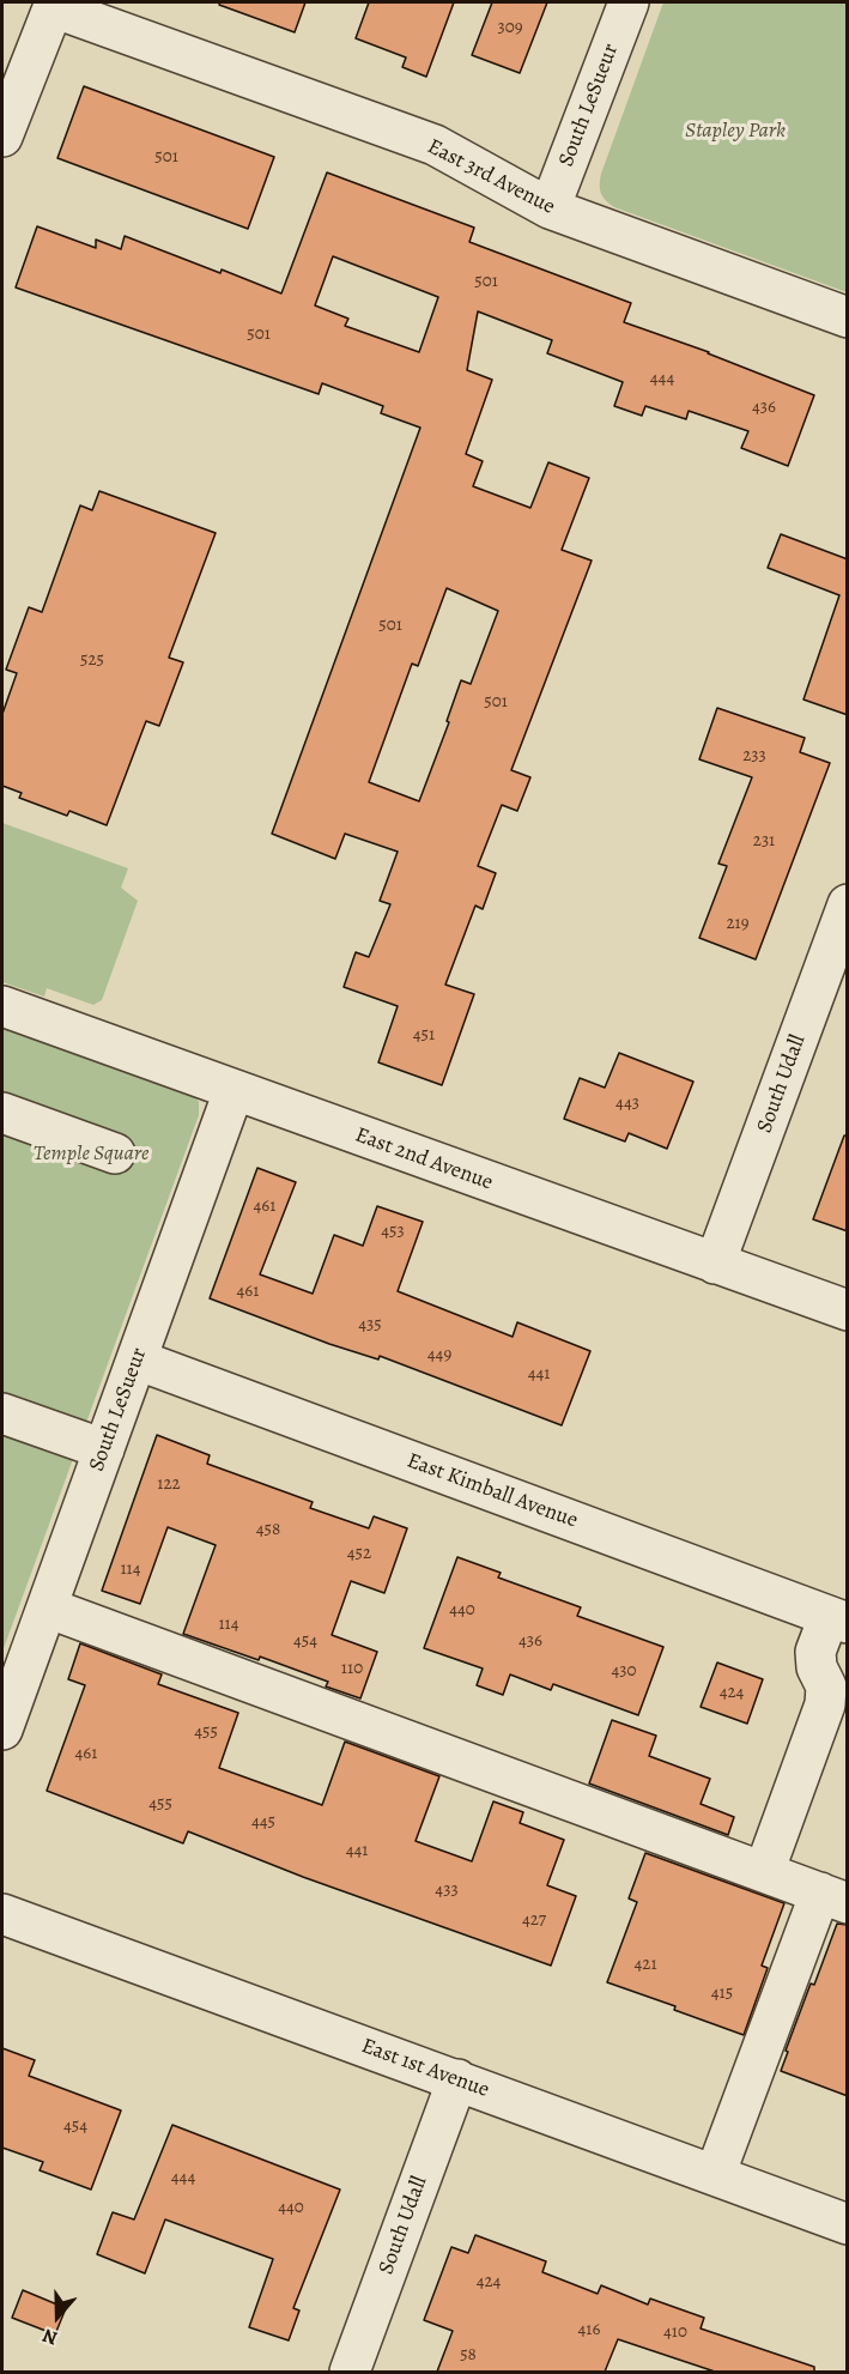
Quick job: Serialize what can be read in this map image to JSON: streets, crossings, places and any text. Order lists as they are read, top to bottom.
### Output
{
  "streets": {
    "street": [
      "South LeSueur",
      "East 3rd Avenue",
      "South Udall",
      "East 2nd Avenue",
      "East Kimball Avenue",
      "East 1st Avenue"
    ]
  },
  "crossings": [
    ["South LeSueur", "East 3rd Avenue"],
    ["South LeSueur", "East 2nd Avenue"],
    ["South LeSueur", "East Kimball Avenue"],
    ["South Udall", "East 2nd Avenue"],
    ["South Udall", "East 1st Avenue"]
  ],
  "parks": ["Stapley Park", "Temple Square"],
  "house_numbers": [
    "309",
    "501",
    "501",
    "501",
    "444",
    "436",
    "501",
    "525",
    "501",
    "233",
    "231",
    "219",
    "451",
    "443",
    "461",
    "453",
    "461",
    "435",
    "449",
    "441",
    "122",
    "458",
    "452",
    "114",
    "440",
    "114",
    "454",
    "436",
    "110",
    "430",
    "424",
    "455",
    "461",
    "455",
    "445",
    "441",
    "433",
    "427",
    "421",
    "415",
    "454",
    "444",
    "440",
    "424",
    "416",
    "410",
    "58"
  ],
  "north": "bottom"
}
